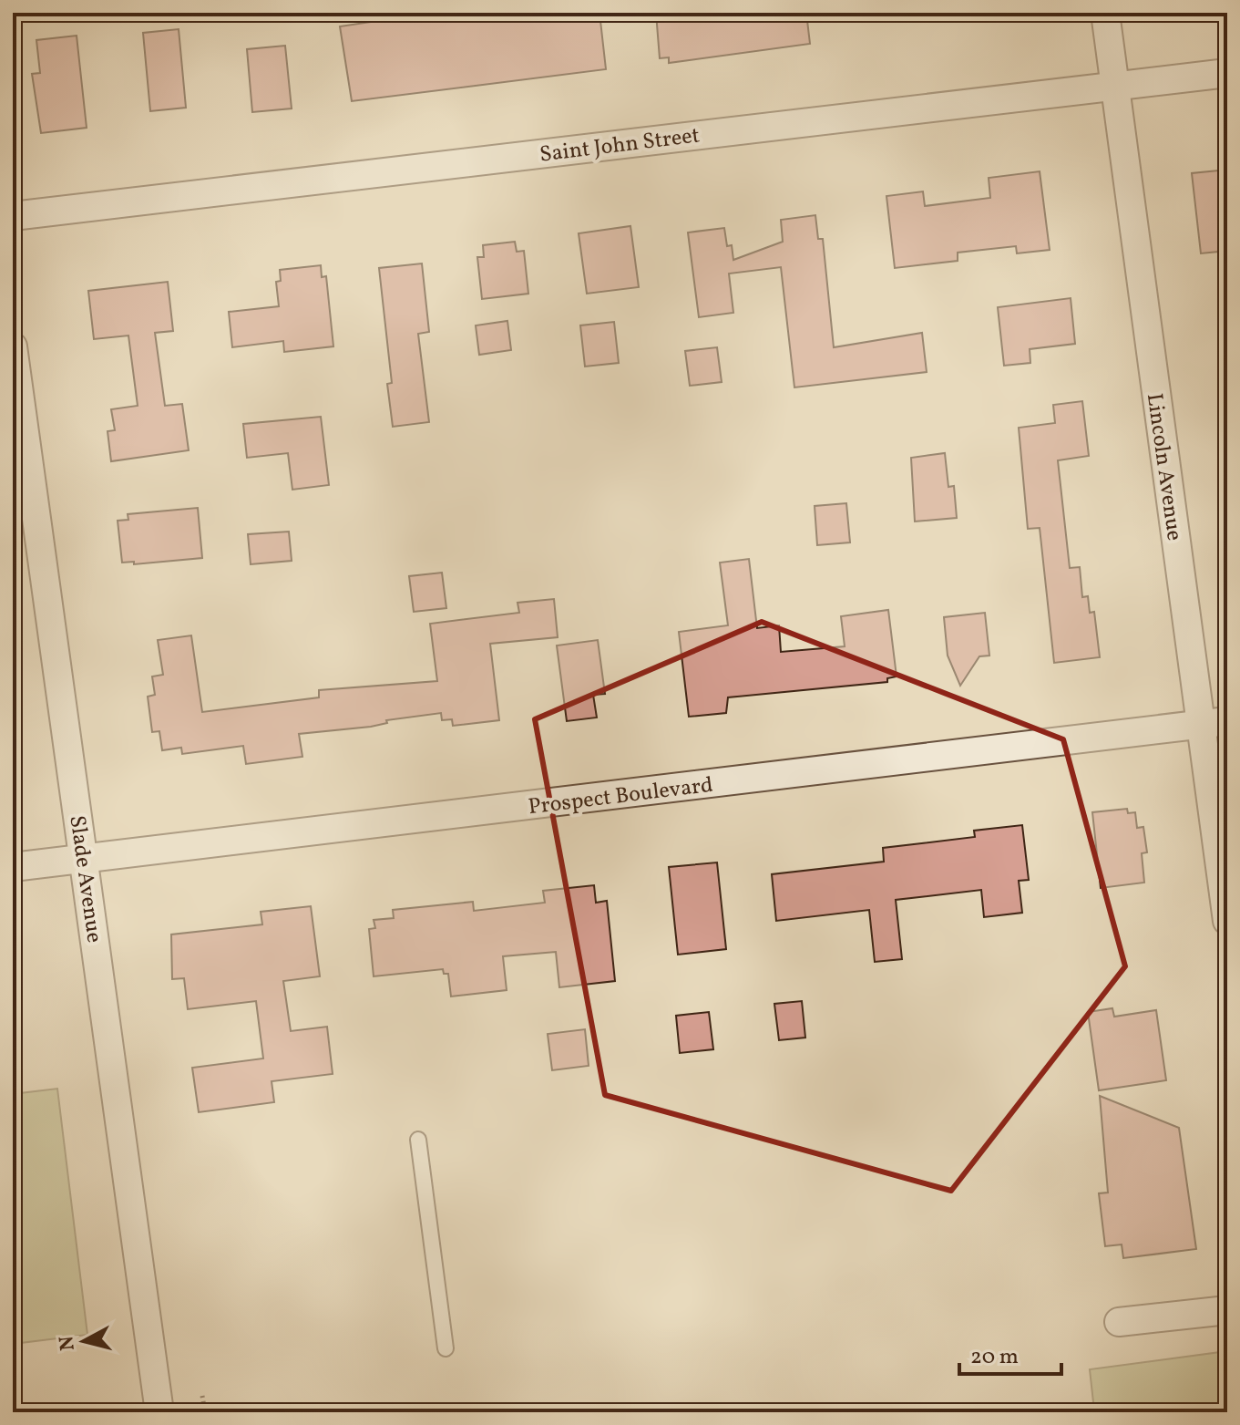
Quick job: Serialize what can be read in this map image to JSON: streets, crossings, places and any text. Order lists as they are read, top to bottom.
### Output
{
  "streets": {
    "street": [
      "Saint John Street",
      "Lincoln Avenue",
      "Prospect Boulevard",
      "Slade Avenue"
    ]
  },
  "crossings": [
    ["Saint John Street", "Lincoln Avenue"],
    ["Lincoln Avenue", "Prospect Boulevard"],
    ["Prospect Boulevard", "Slade Avenue"]
  ],
  "scale_bar": "20 m",
  "north": "left"
}
